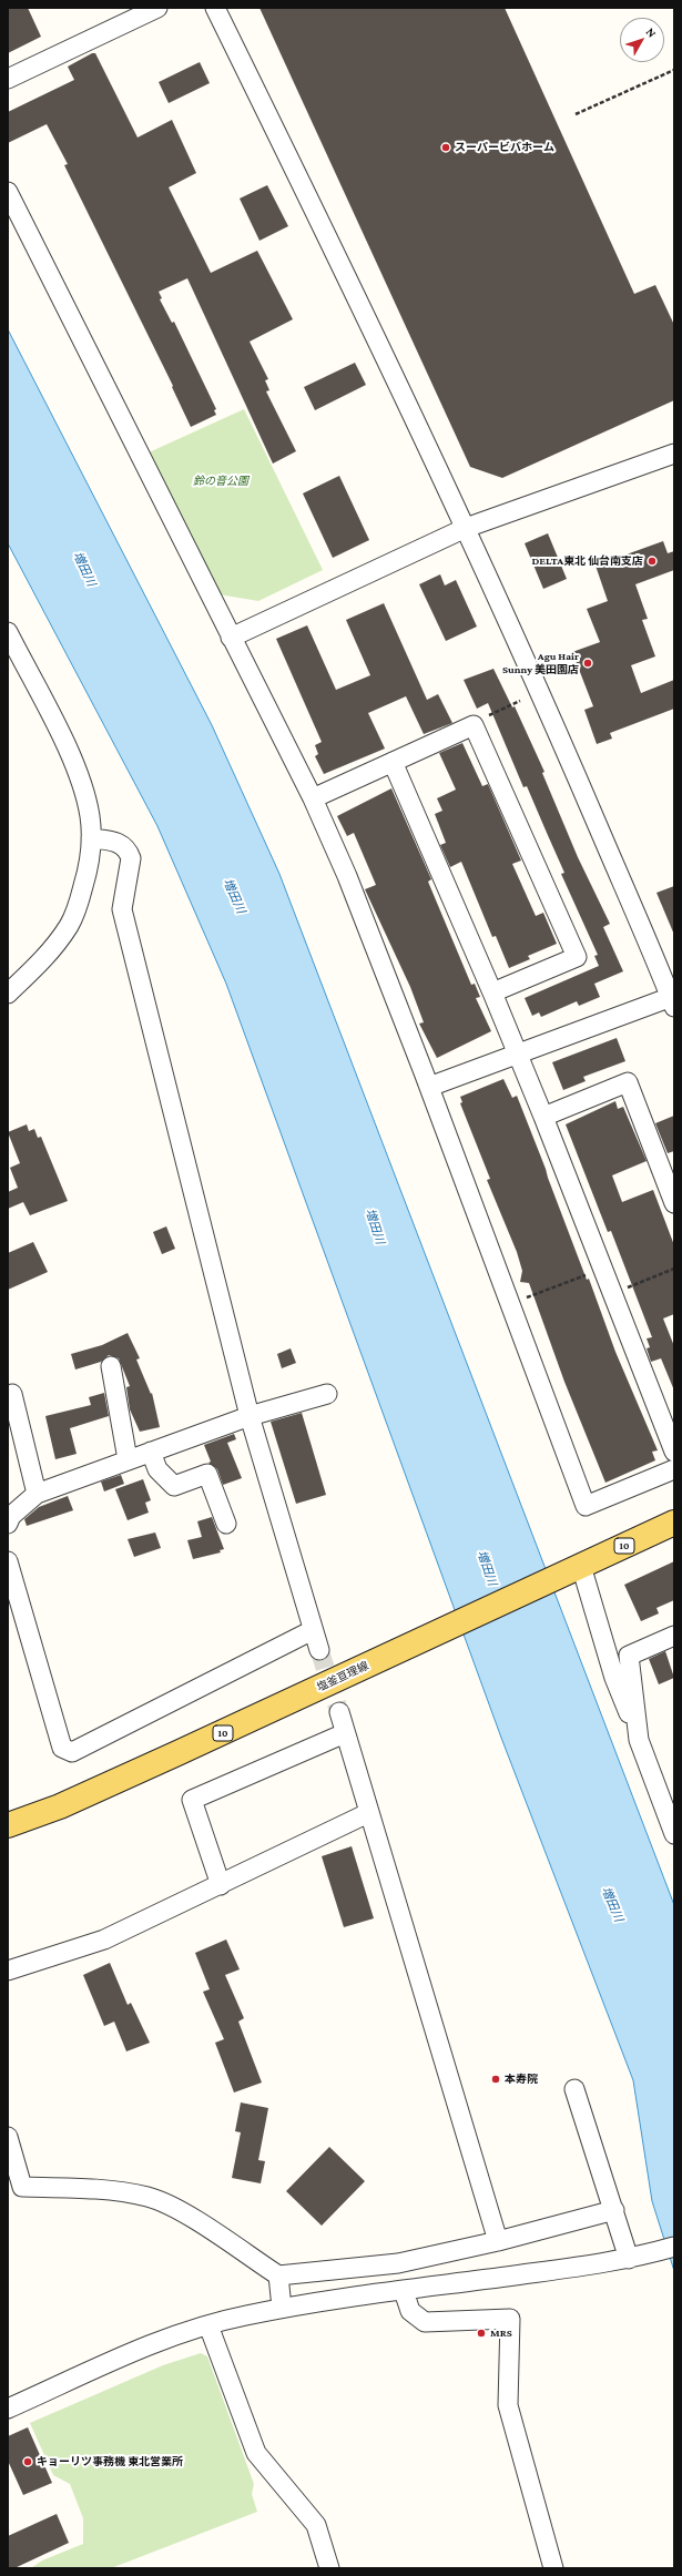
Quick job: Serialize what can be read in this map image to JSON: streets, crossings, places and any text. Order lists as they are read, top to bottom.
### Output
{
  "streets": {
    "main road": ["10", "塩釜亘理線"]
  },
  "water": ["増田川"],
  "parks": ["鈴の音公園"],
  "places": [
    "スーパービバホーム",
    "DELTA東北 仙台南支店",
    "Agu Hair Sunny 美田園店",
    "本寿院",
    "MRS",
    "キョーリツ事務機 東北営業所"
  ],
  "north": "top right"
}
